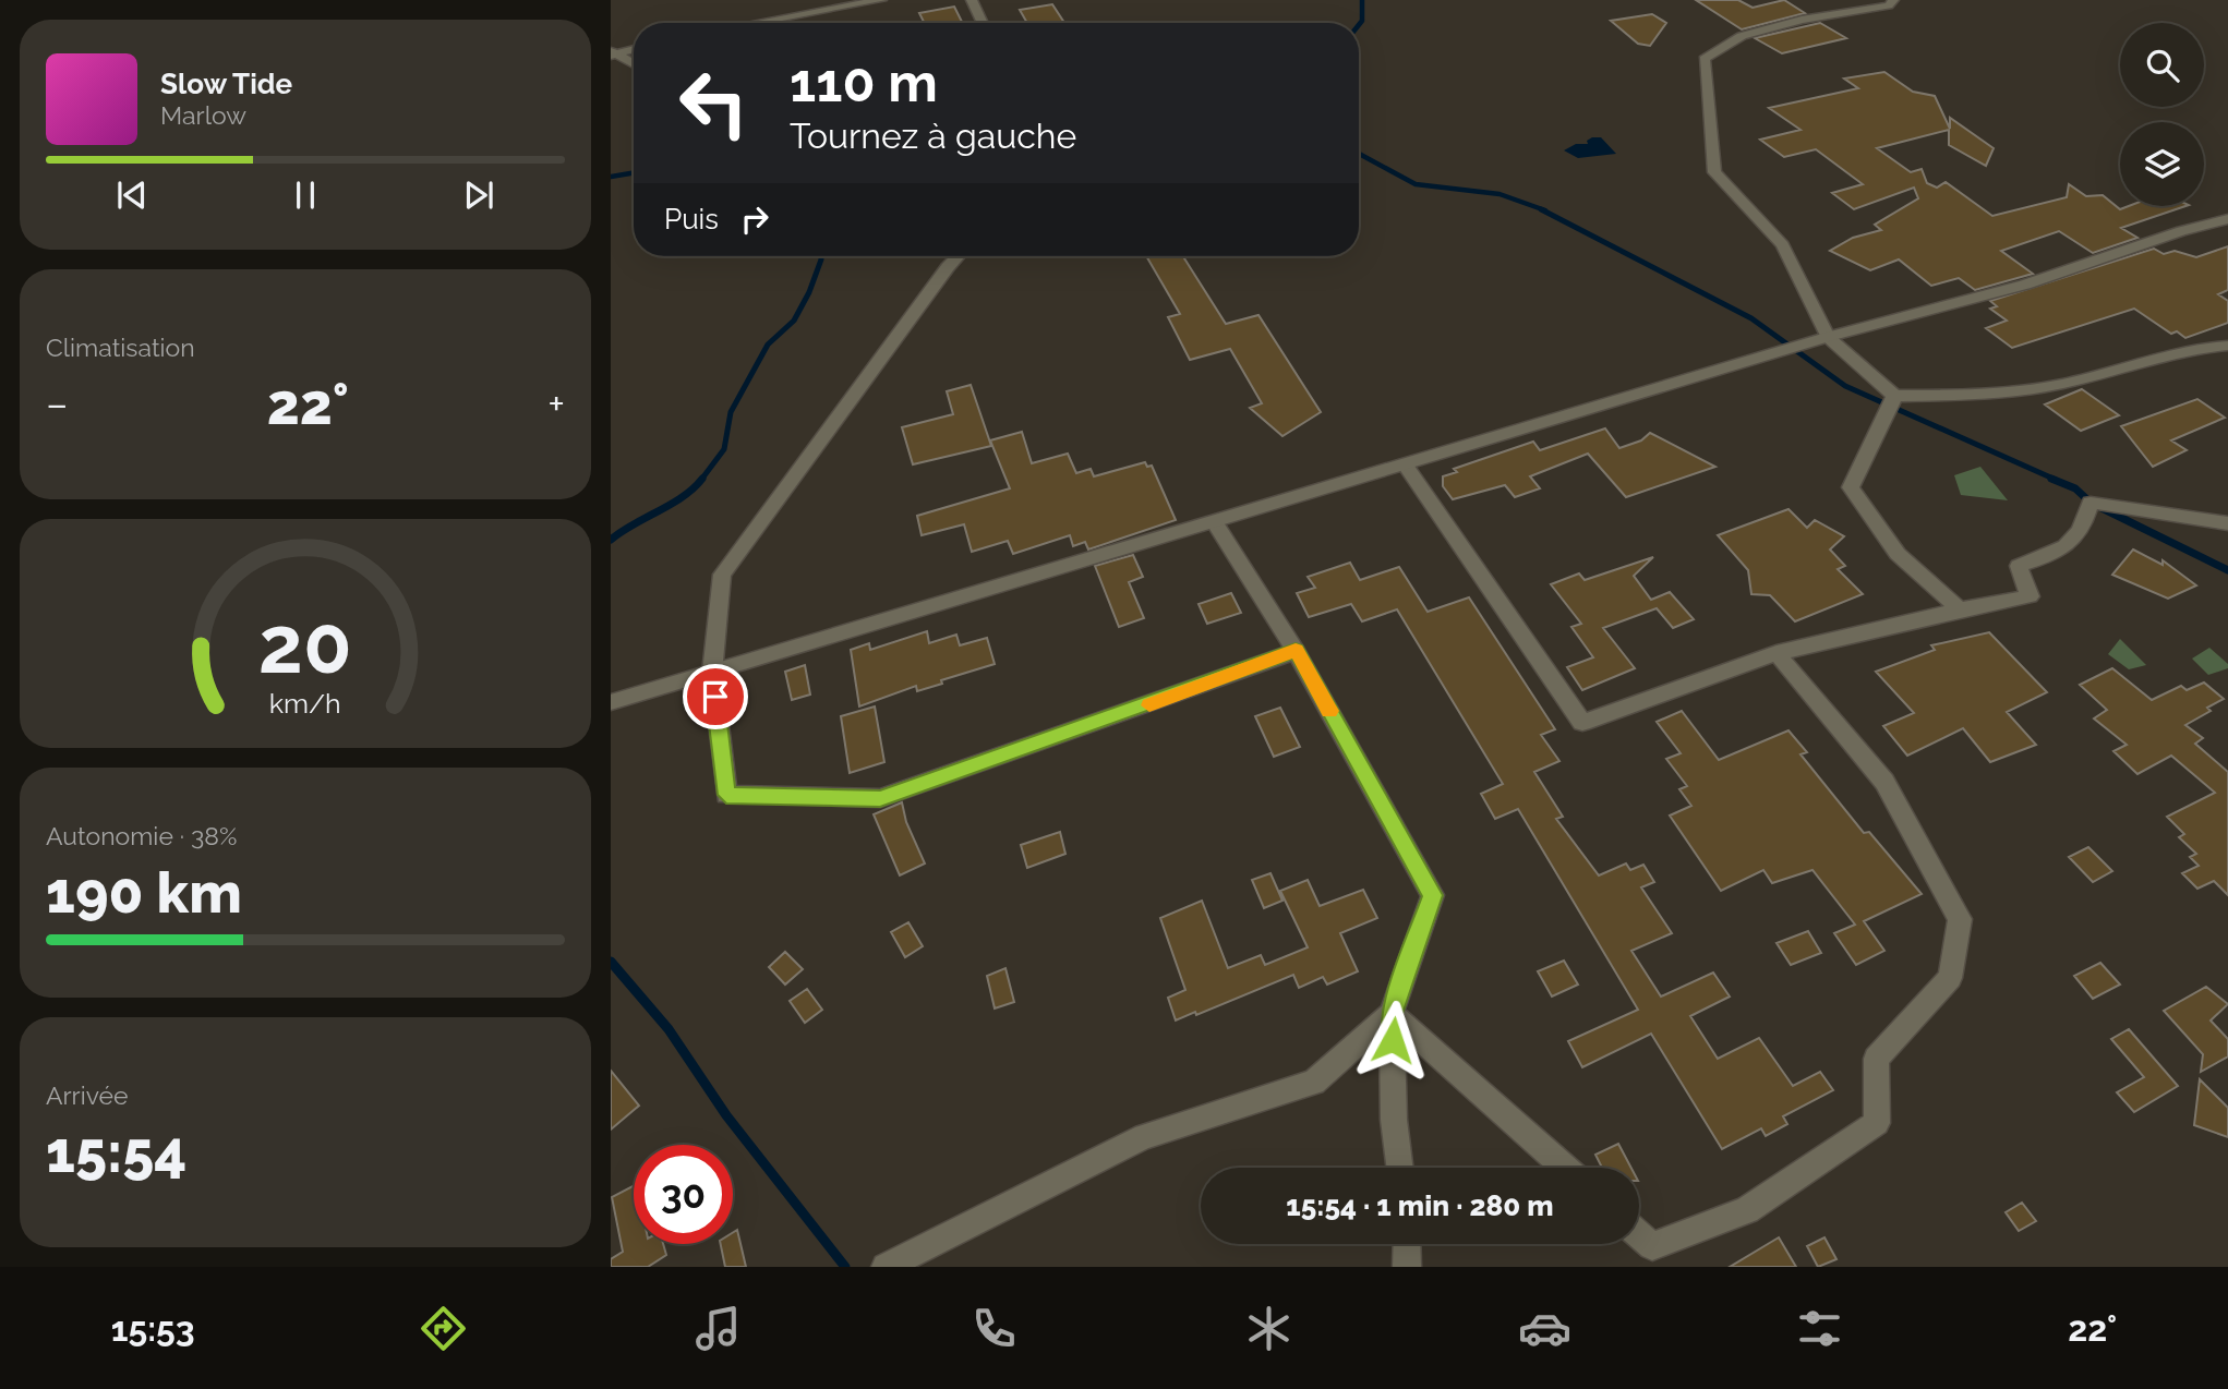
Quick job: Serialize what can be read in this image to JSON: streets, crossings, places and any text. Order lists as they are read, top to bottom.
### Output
{
  "page": {
    "turn": ["110 m", "Tournez à gauche"],
    "song": ["Slow Tide", "Marlow"],
    "then": "Puis",
    "tile": [
      "Climatisation",
      ["Autonomie · 38%", "190 km"],
      ["Arrivée", "15:54"]
    ],
    "heat": ["−", "22°", "+"],
    "limit": "30",
    "trip": "15:54 · 1 min · 280 m",
    "tabs": ["15:53", "22°"],
    "gauge": ["20", "km/h"]
  }
}
